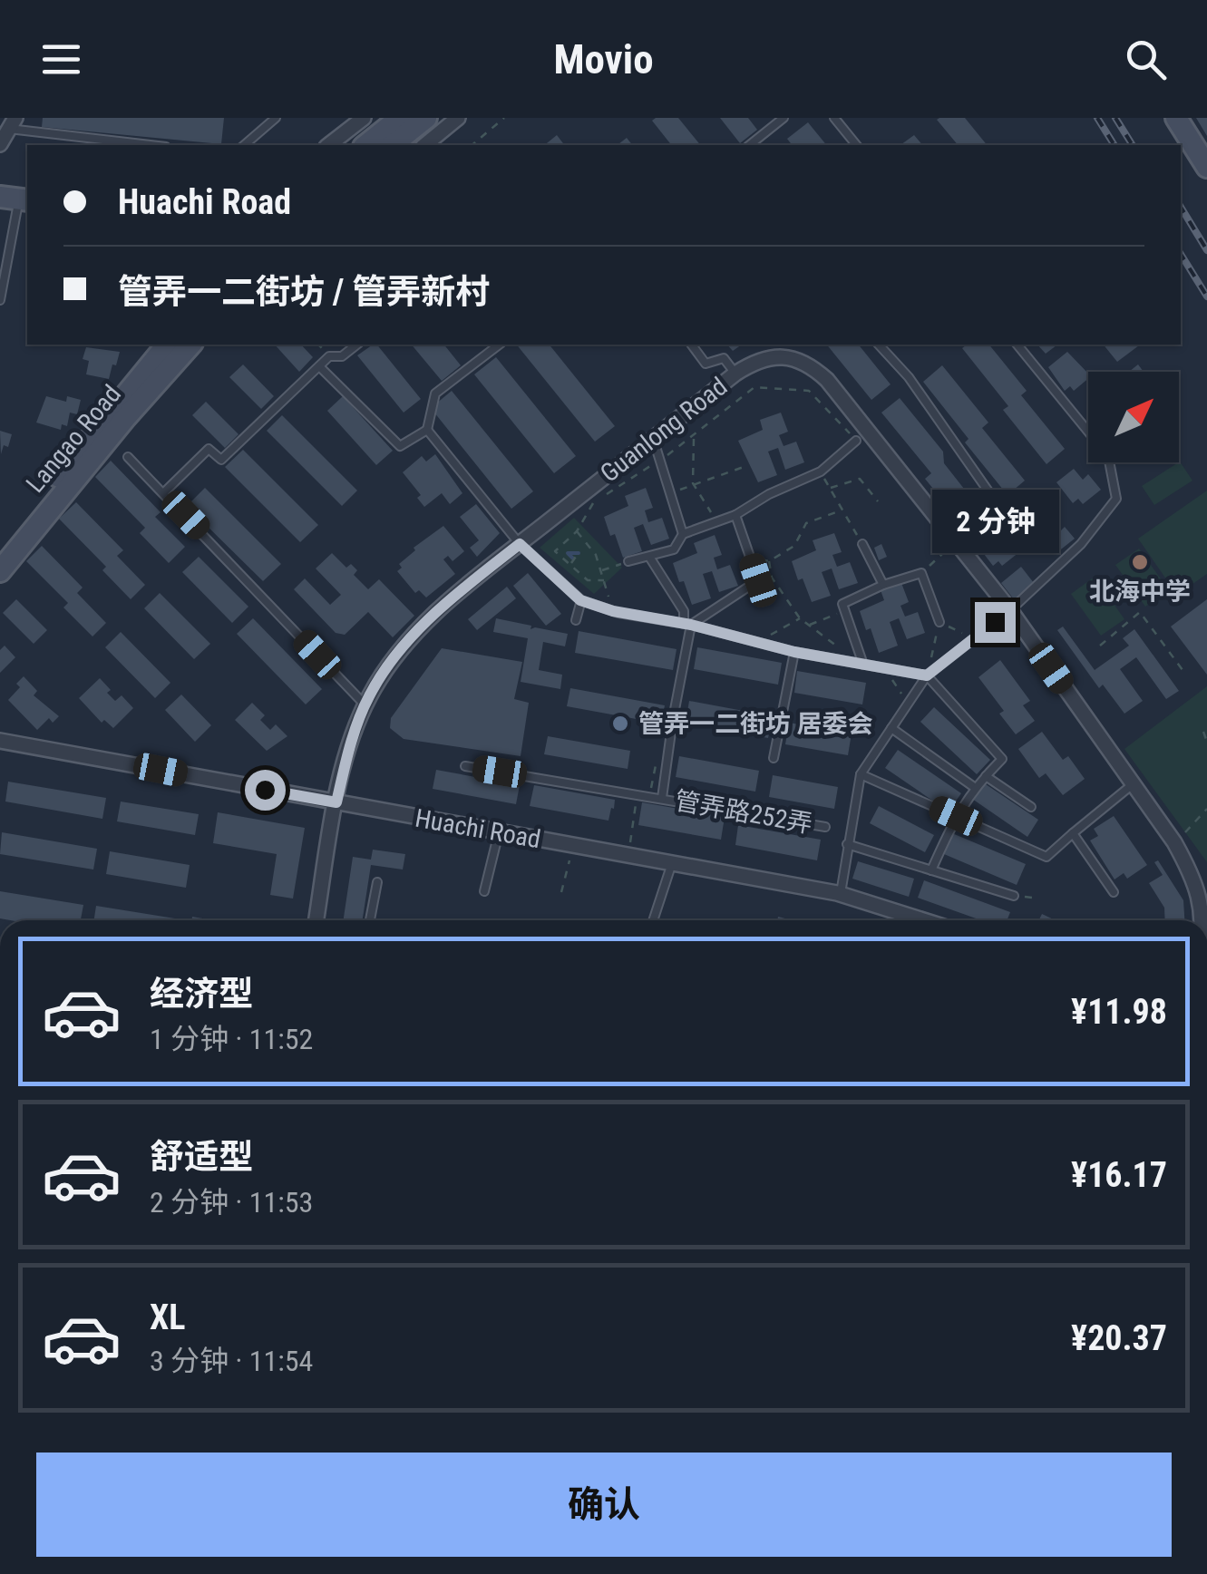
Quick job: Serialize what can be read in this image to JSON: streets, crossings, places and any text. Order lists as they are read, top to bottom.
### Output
{
  "streets": {
    "main road": ["Langao Road"],
    "street": ["Guanlong Road", "Huachi Road"],
    "lane": ["管弄路252弄"]
  },
  "crossings": [
    ["Guanlong Road", "Huachi Road"]
  ],
  "places": ["北海中学", "管弄一二街坊 居委会"],
  "north": "top right",
  "page": {
    "header": "Movio",
    "banner": ["Huachi Road", "管弄一二街坊 / 管弄新村"],
    "bubble": "2 分钟",
    "list": [
      {
        "name": "经济型",
        "note": "1 分钟 · 11:52",
        "value": "¥11.98"
      },
      {
        "name": "舒适型",
        "note": "2 分钟 · 11:53",
        "value": "¥16.17"
      },
      {
        "name": "XL",
        "note": "3 分钟 · 11:54",
        "value": "¥20.37"
      }
    ],
    "buttons": "确认"
  }
}
